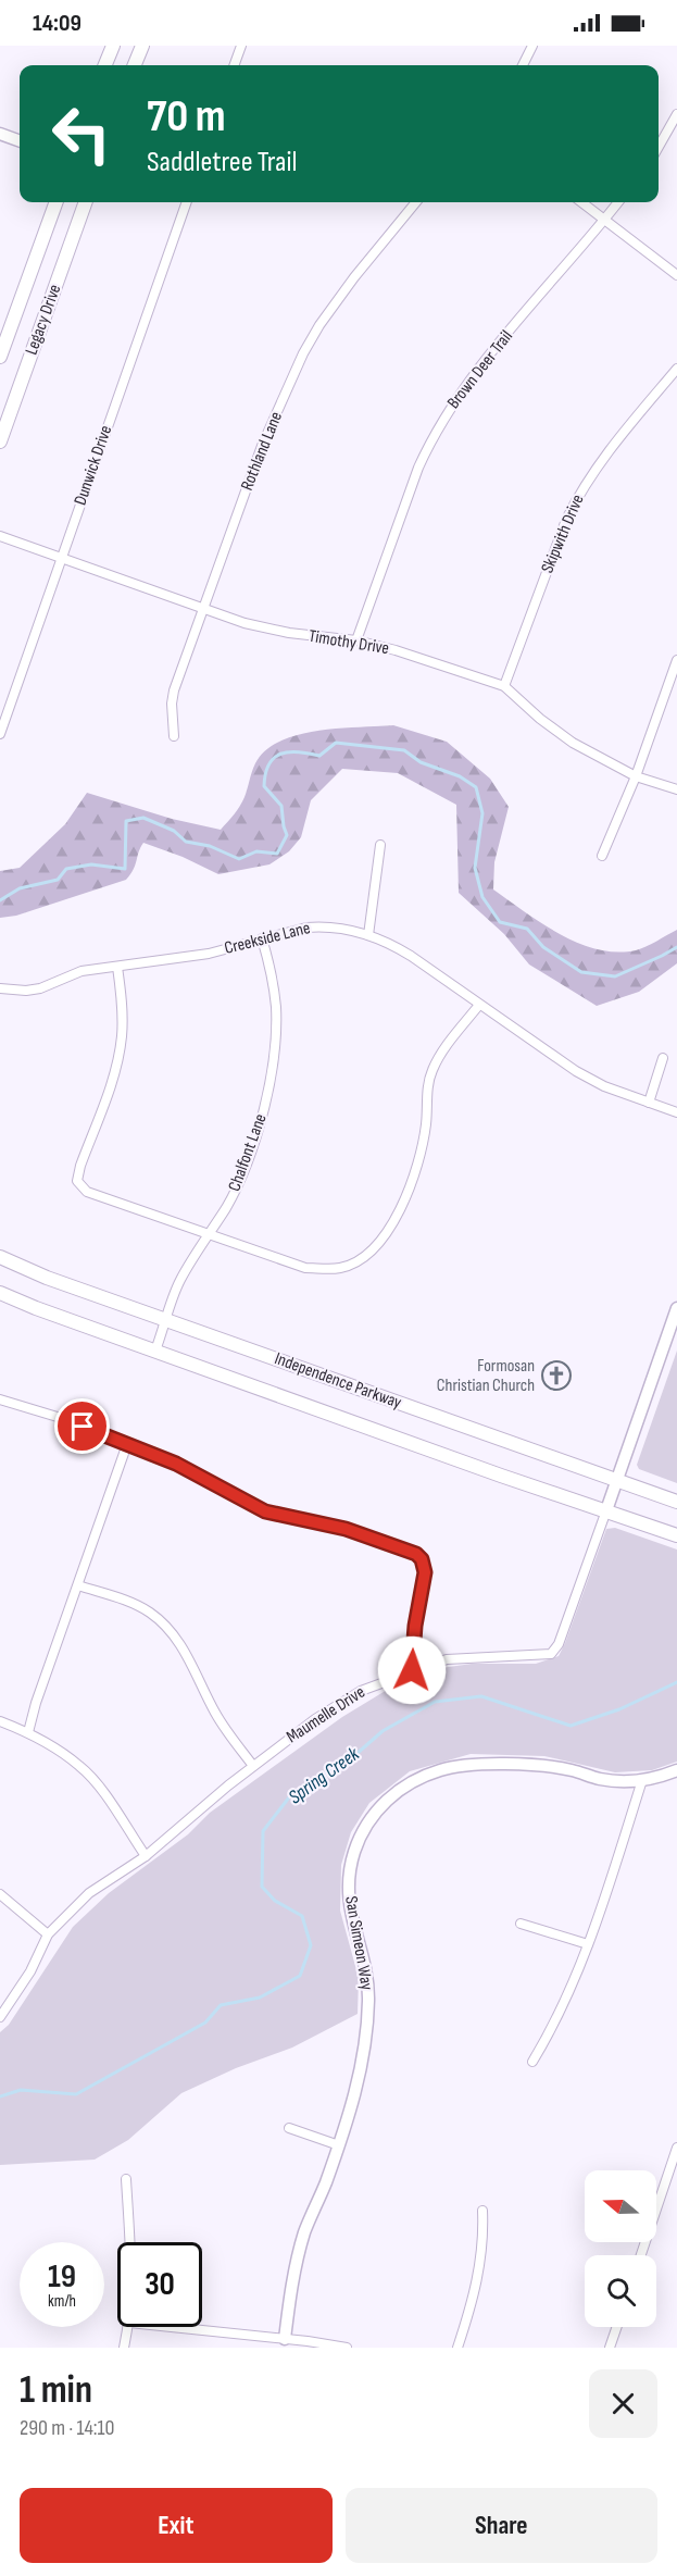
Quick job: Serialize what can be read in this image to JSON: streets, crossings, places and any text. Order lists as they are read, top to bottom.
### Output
{
  "streets": {
    "main road": ["Legacy Drive", "Independence Parkway"],
    "street": [
      "Brown Deer Trail",
      "Rothland Lane",
      "Dunwick Drive",
      "Skipwith Drive",
      "Timothy Drive",
      "Creekside Lane",
      "Chalfont Lane",
      "Maumelle Drive",
      "San Simeon Way"
    ]
  },
  "crossings": [
    ["Brown Deer Trail", "Timothy Drive"],
    ["Rothland Lane", "Timothy Drive"],
    ["Dunwick Drive", "Timothy Drive"],
    ["Skipwith Drive", "Timothy Drive"],
    ["Creekside Lane", "Chalfont Lane"],
    ["Chalfont Lane", "Independence Parkway"],
    ["Independence Parkway", "Maumelle Drive"]
  ],
  "water": ["Spring Creek"],
  "places": {
    "church": ["Formosan Christian Church"]
  },
  "north": "left",
  "page": {
    "status": "14:09",
    "turn": ["70 m", "Saddletree Trail"],
    "speed": "19 km/h",
    "limit": "30",
    "heading": ["1 min", "290 m · 14:10"],
    "buttons": ["Exit", "Share"]
  }
}
